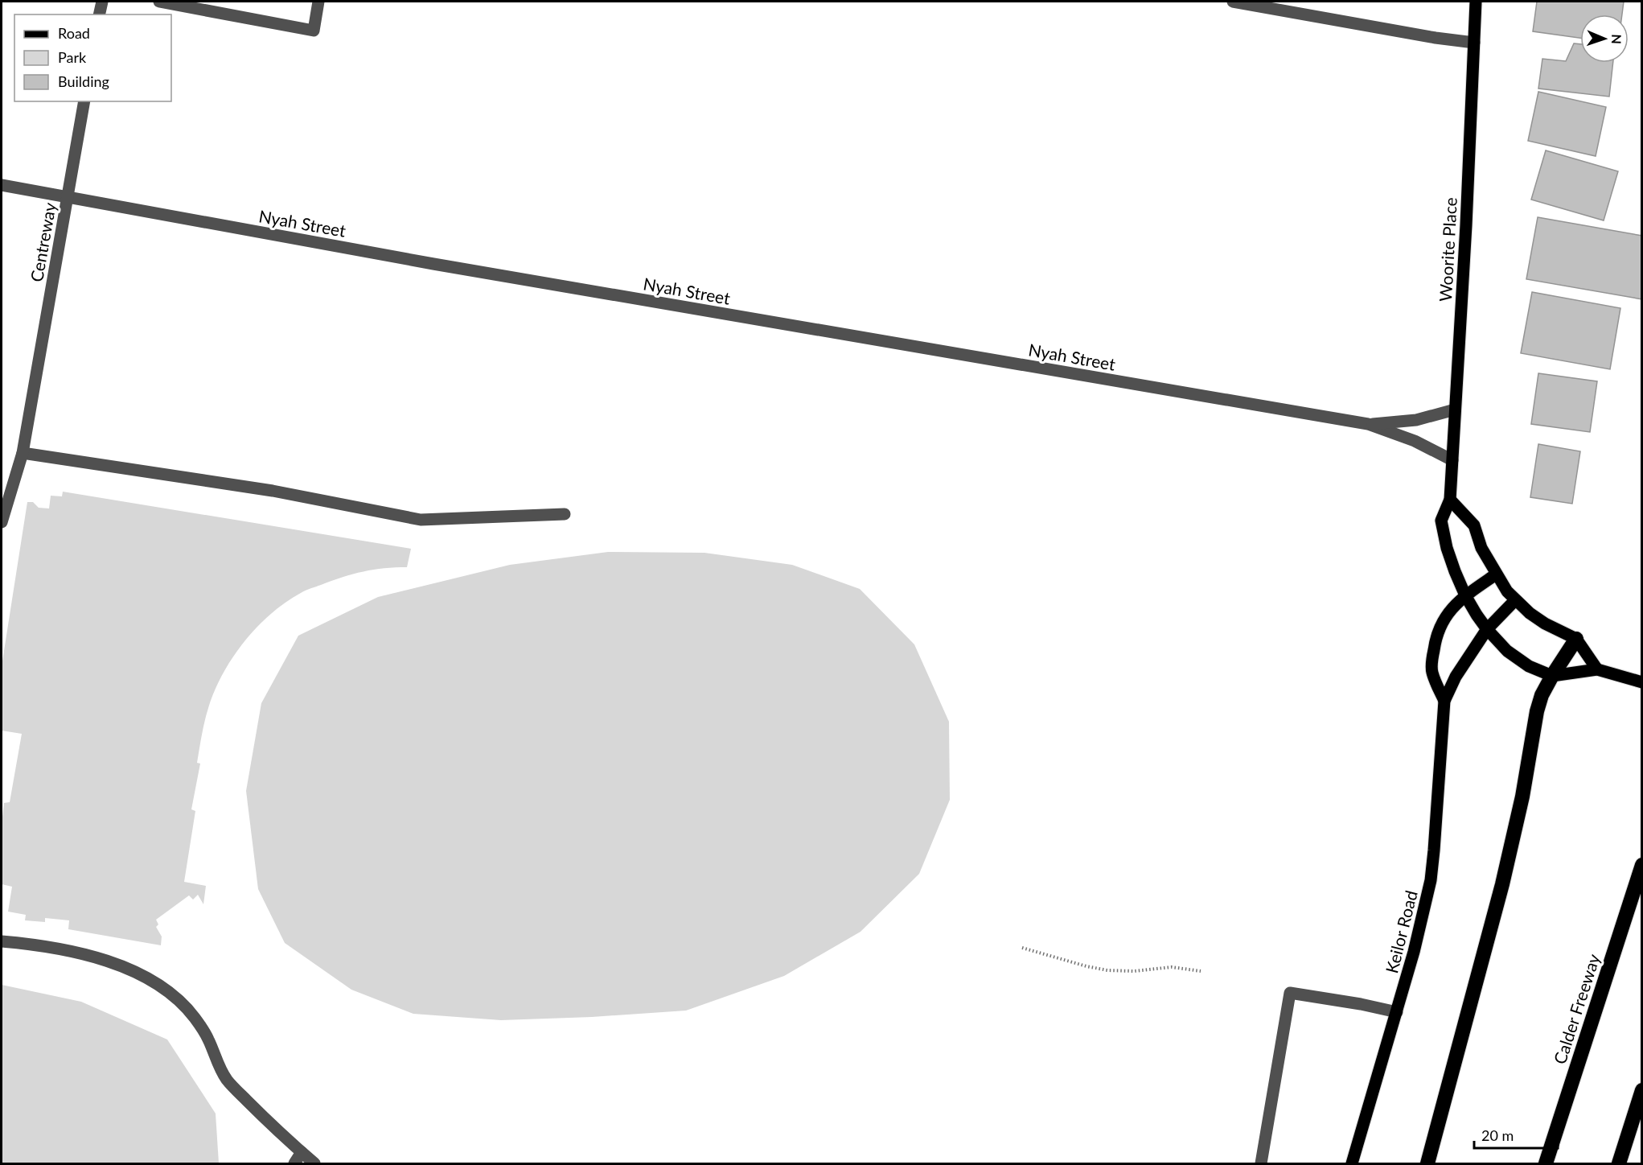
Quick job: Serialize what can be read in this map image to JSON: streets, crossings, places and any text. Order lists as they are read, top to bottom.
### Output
{
  "streets": {
    "highway": ["Calder Freeway"],
    "main road": ["Woorite Place", "Keilor Road"],
    "street": ["Nyah Street", "Centreway"]
  },
  "crossings": [
    ["Nyah Street", "Centreway"],
    ["Nyah Street", "Woorite Place"],
    ["Woorite Place", "Keilor Road"]
  ],
  "legend": ["Road", "Park", "Building"],
  "scale_bar": "20 m",
  "north": "right"
}
